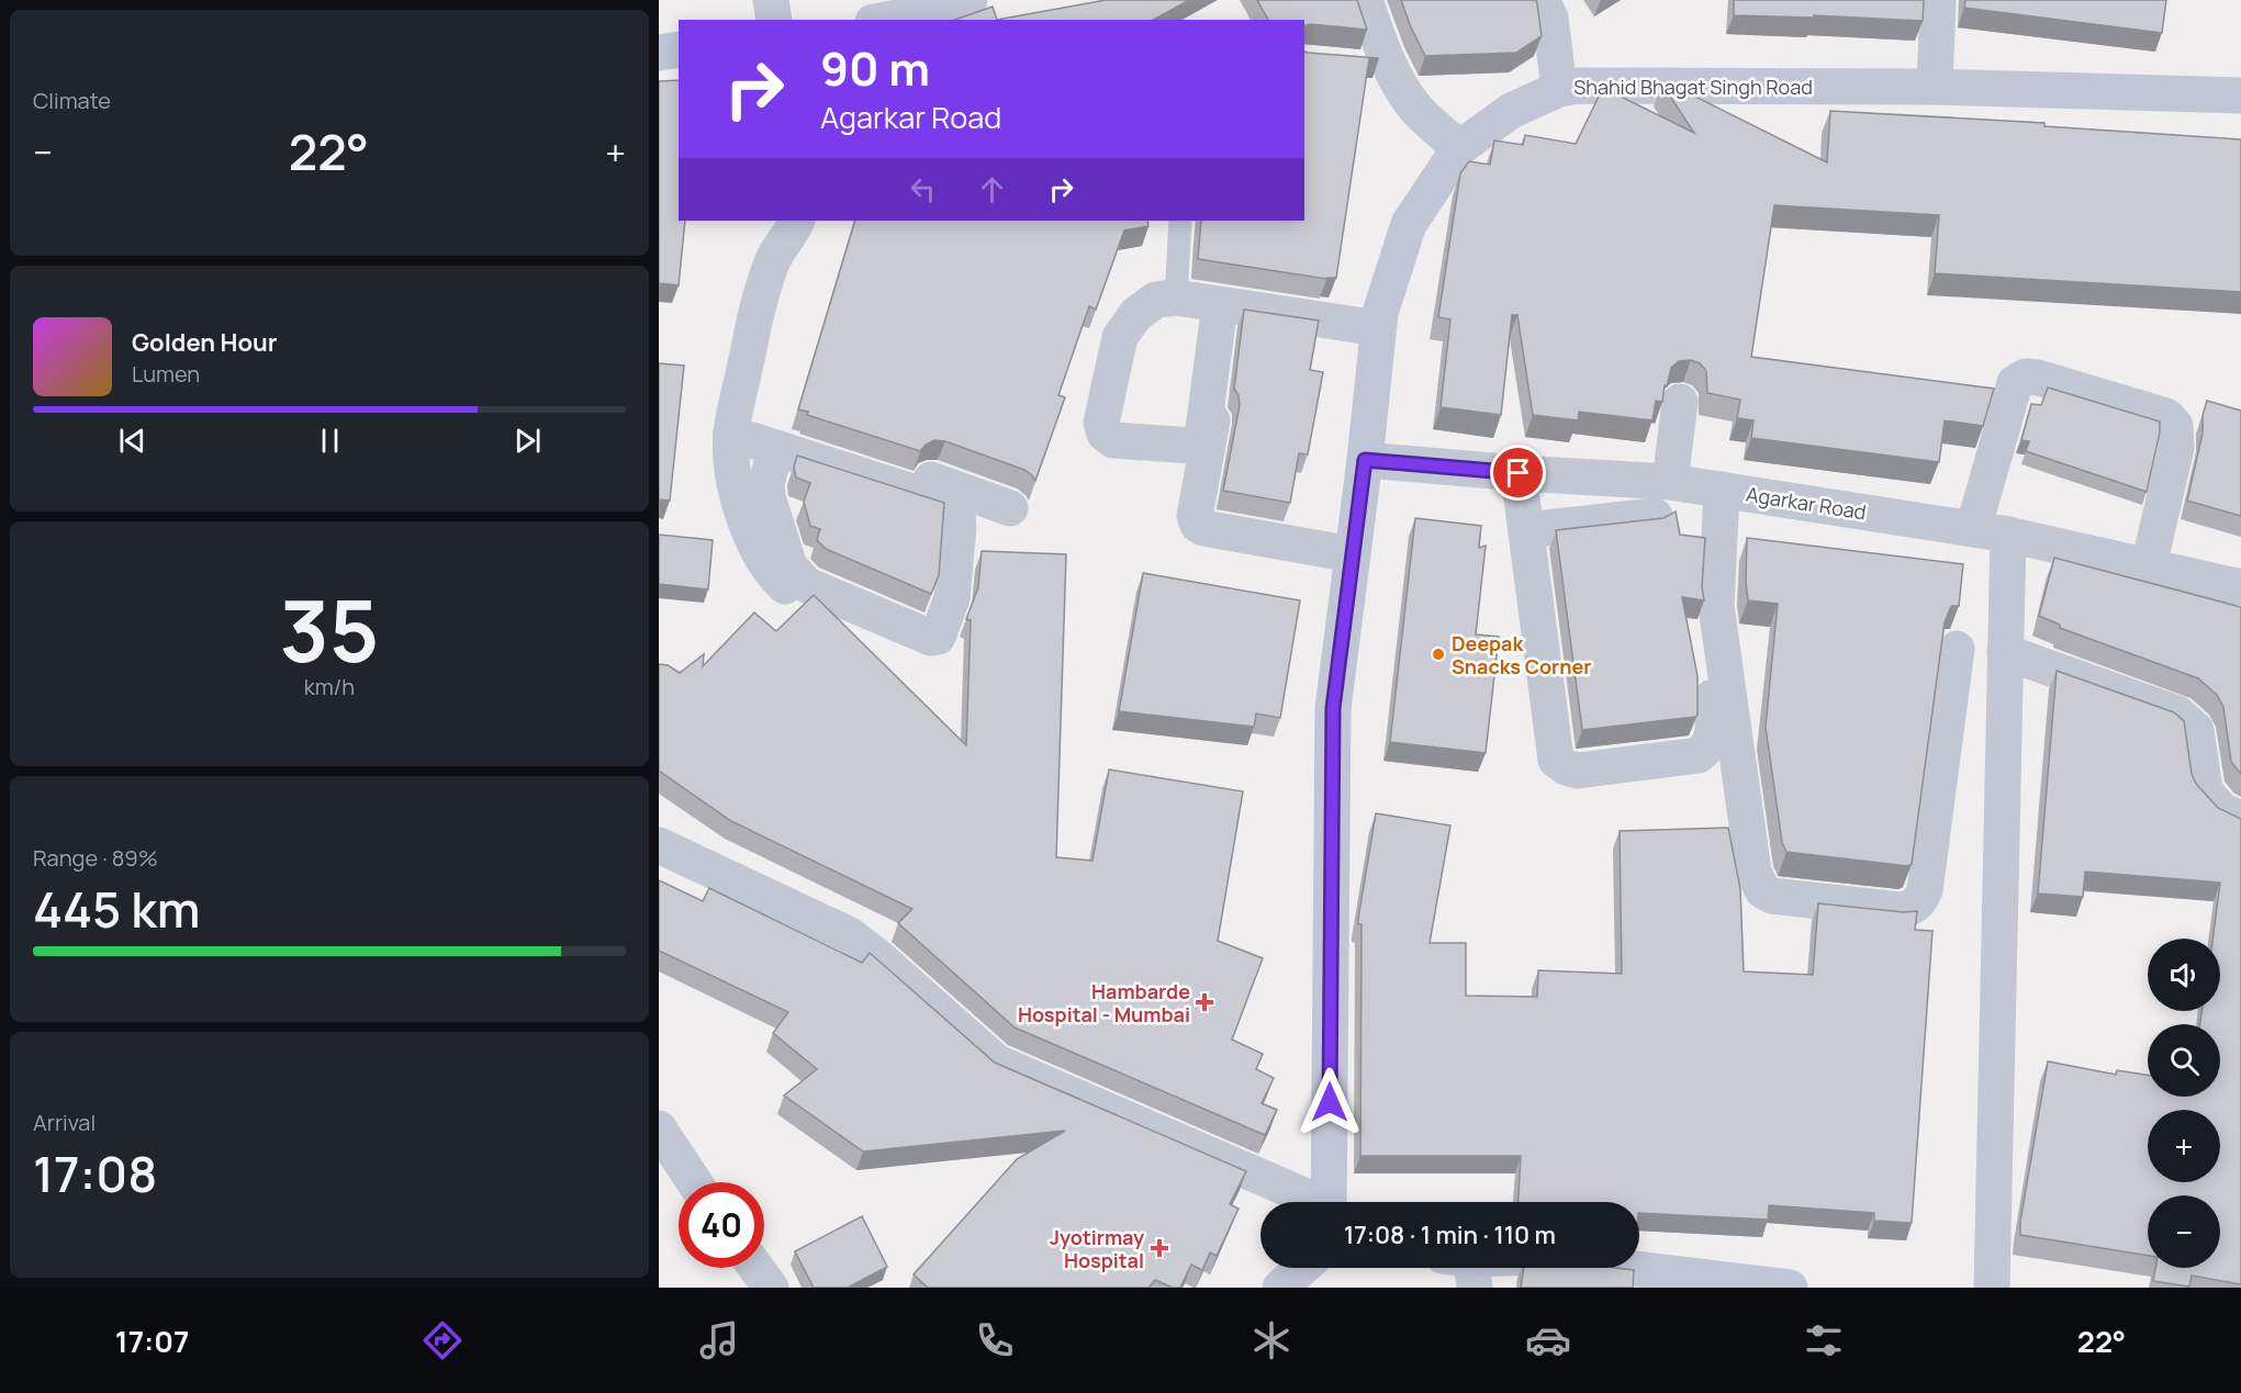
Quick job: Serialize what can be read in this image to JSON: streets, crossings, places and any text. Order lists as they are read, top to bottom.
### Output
{
  "streets": {
    "street": ["Shahid Bhagat Singh Road", "Agarkar Road"]
  },
  "crossings": [
    ["Shahid Bhagat Singh Road", "Agarkar Road"]
  ],
  "places": {
    "other": ["Deepak Snacks Corner"],
    "health": ["Hambarde Hospital - Mumbai", "Jyotirmay Hospital"]
  },
  "page": {
    "tile": [
      "Climate",
      ["35", "km/h"],
      ["Range · 89%", "445 km"],
      ["Arrival", "17:08"]
    ],
    "turn": ["90 m", "Agarkar Road"],
    "heat": ["−", "22°", "+"],
    "song": ["Golden Hour", "Lumen"],
    "map_buttons": ["+", "−"],
    "limit": "40",
    "trip": "17:08 · 1 min · 110 m",
    "tabs": ["17:07", "22°"]
  }
}
